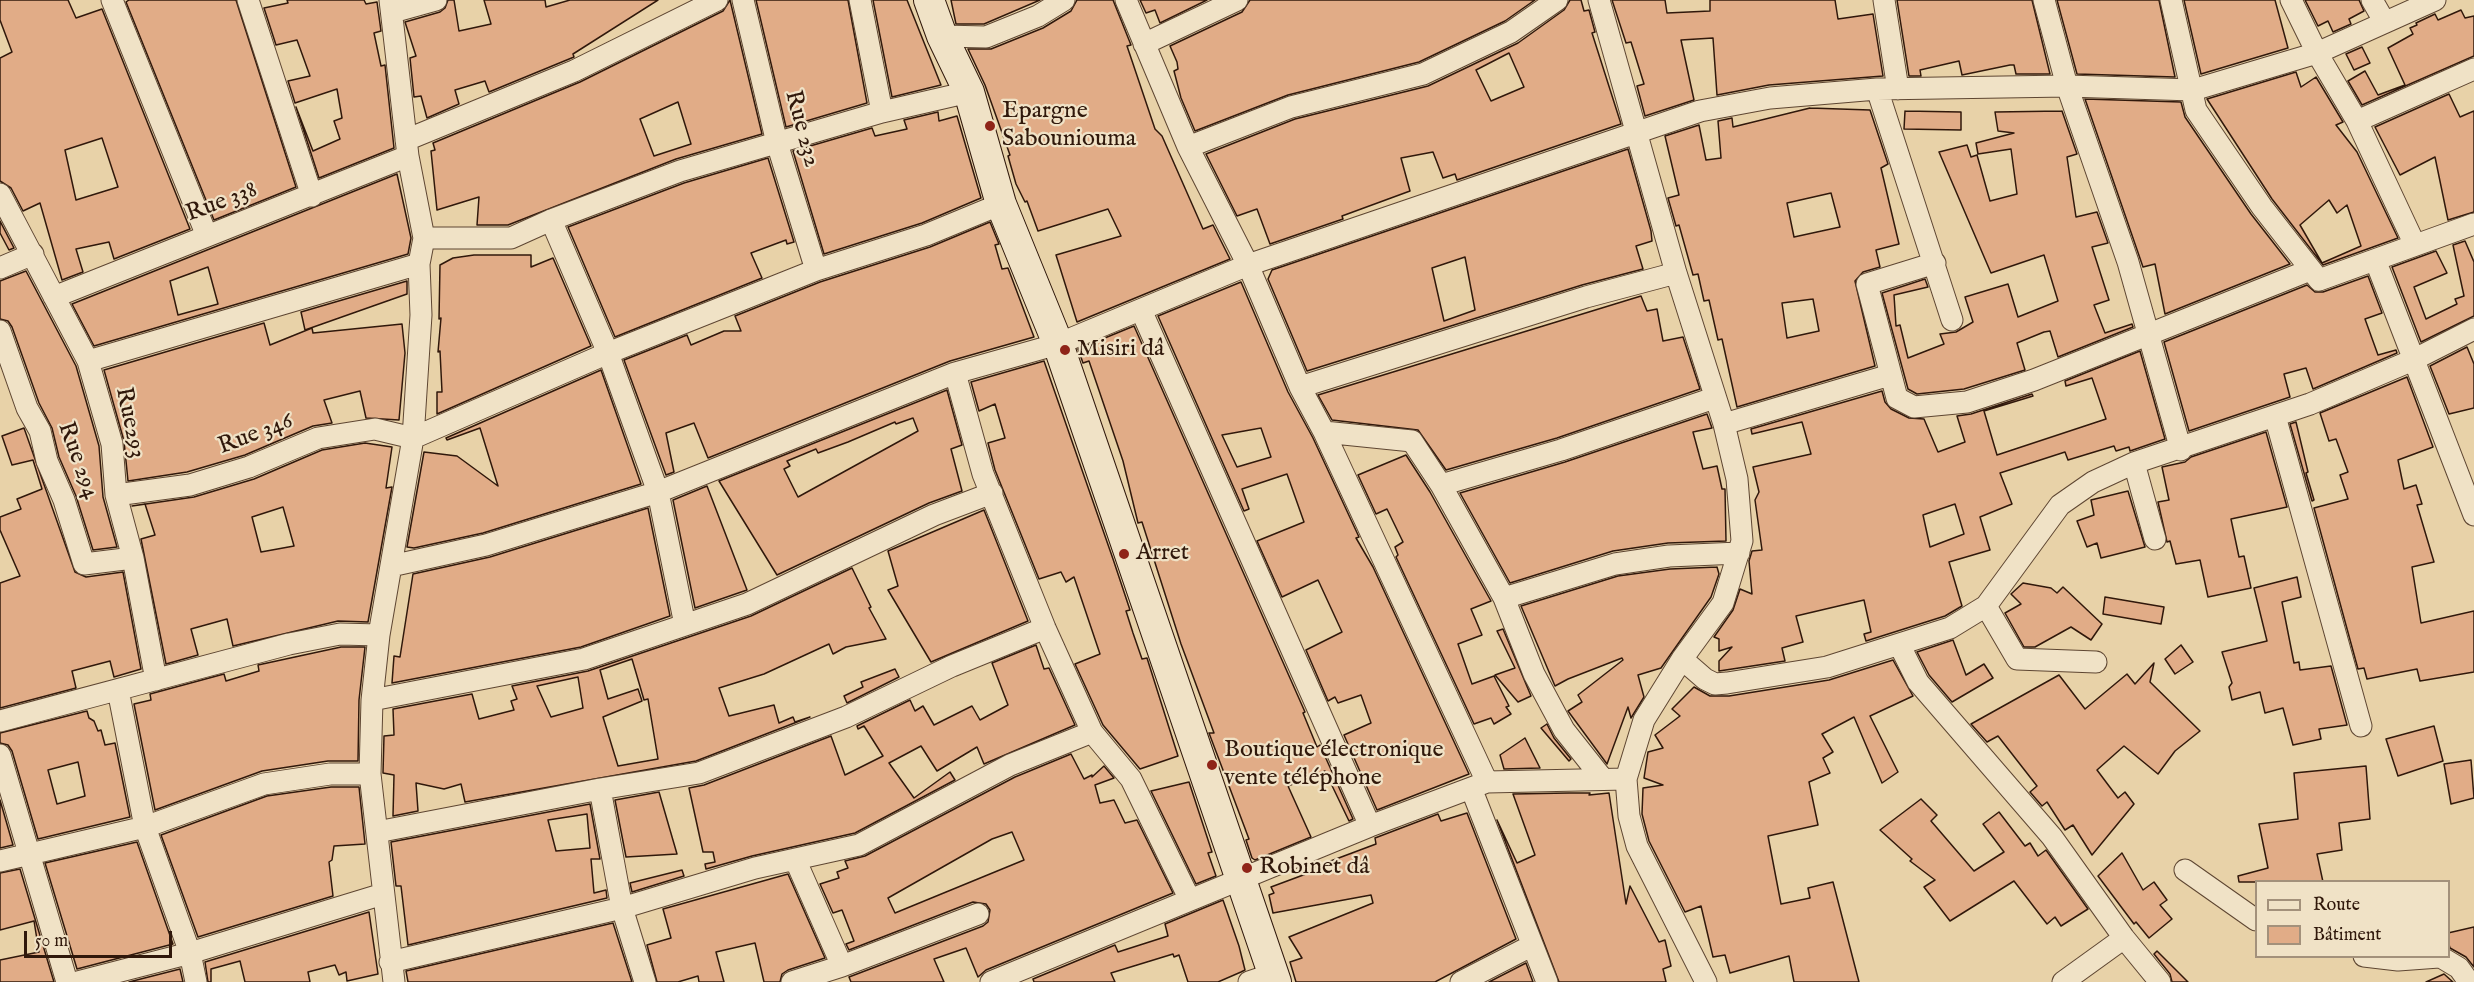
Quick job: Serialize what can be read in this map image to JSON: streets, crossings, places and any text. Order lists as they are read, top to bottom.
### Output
{
  "streets": {
    "street": [
      "Rue 232",
      "Rue 338",
      "Rue293",
      "Rue 346",
      "Rue 294"
    ]
  },
  "crossings": [
    ["Rue 338", "Rue293"],
    ["Rue293", "Rue 346"],
    ["Rue293", "Rue 294"]
  ],
  "places": [
    "Epargne Sabouniouma",
    "Misiri dâ",
    "Arret",
    "Boutique électronique vente téléphone",
    "Robinet dâ"
  ],
  "legend": ["Route", "Bâtiment"],
  "scale_bar": "50 m"
}
